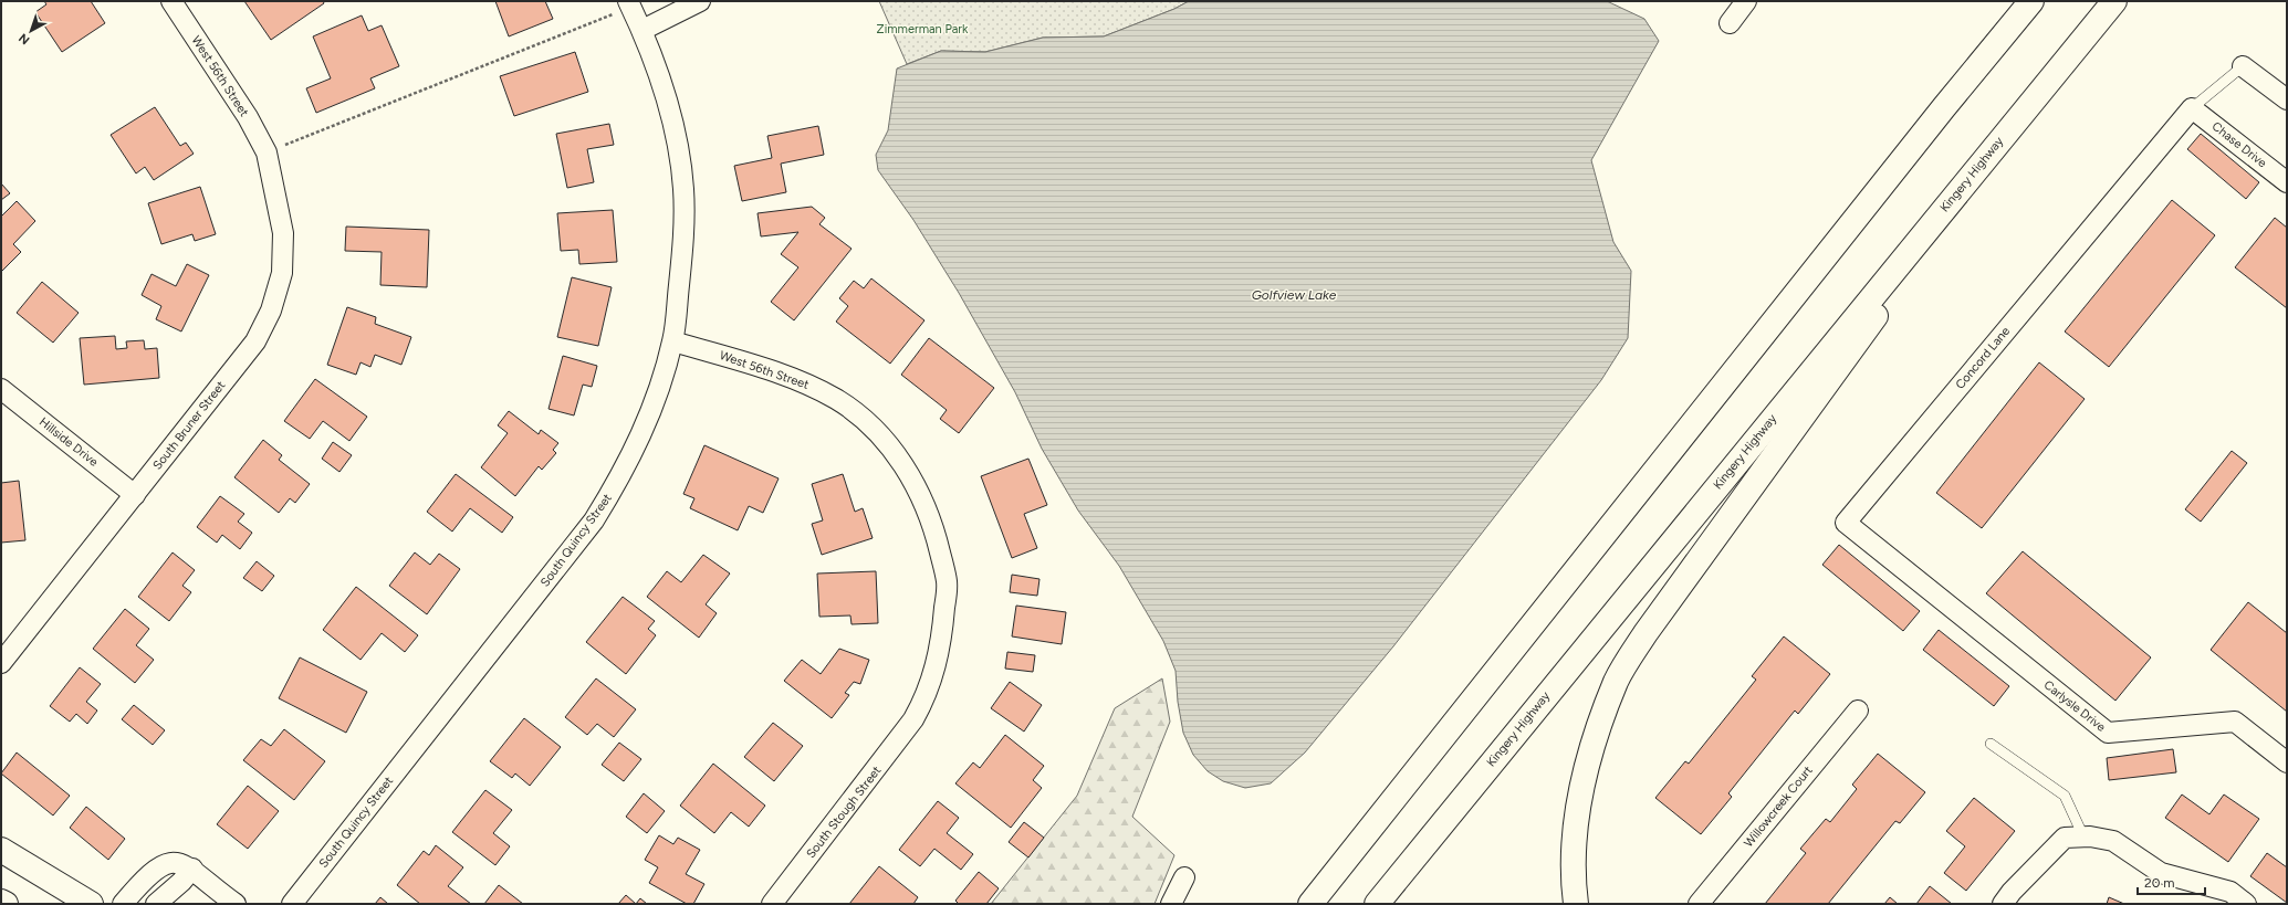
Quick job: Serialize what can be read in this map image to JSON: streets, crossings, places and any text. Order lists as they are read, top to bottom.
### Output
{
  "streets": {
    "main road": ["Kingery Highway"],
    "street": [
      "West 56th Street",
      "Chase Drive",
      "Concord Lane",
      "South Bruner Street",
      "Hillside Drive",
      "South Quincy Street",
      "Carlysle Drive",
      "Willowcreek Court",
      "South Stough Street"
    ]
  },
  "crossings": [
    ["West 56th Street", "South Bruner Street"],
    ["West 56th Street", "South Quincy Street"],
    ["West 56th Street", "South Stough Street"],
    ["Chase Drive", "Concord Lane"],
    ["Concord Lane", "Carlysle Drive"],
    ["South Bruner Street", "Hillside Drive"]
  ],
  "water": ["Golfview Lake"],
  "parks": ["Zimmerman Park"],
  "scale_bar": "20 m",
  "north": "bottom left"
}
